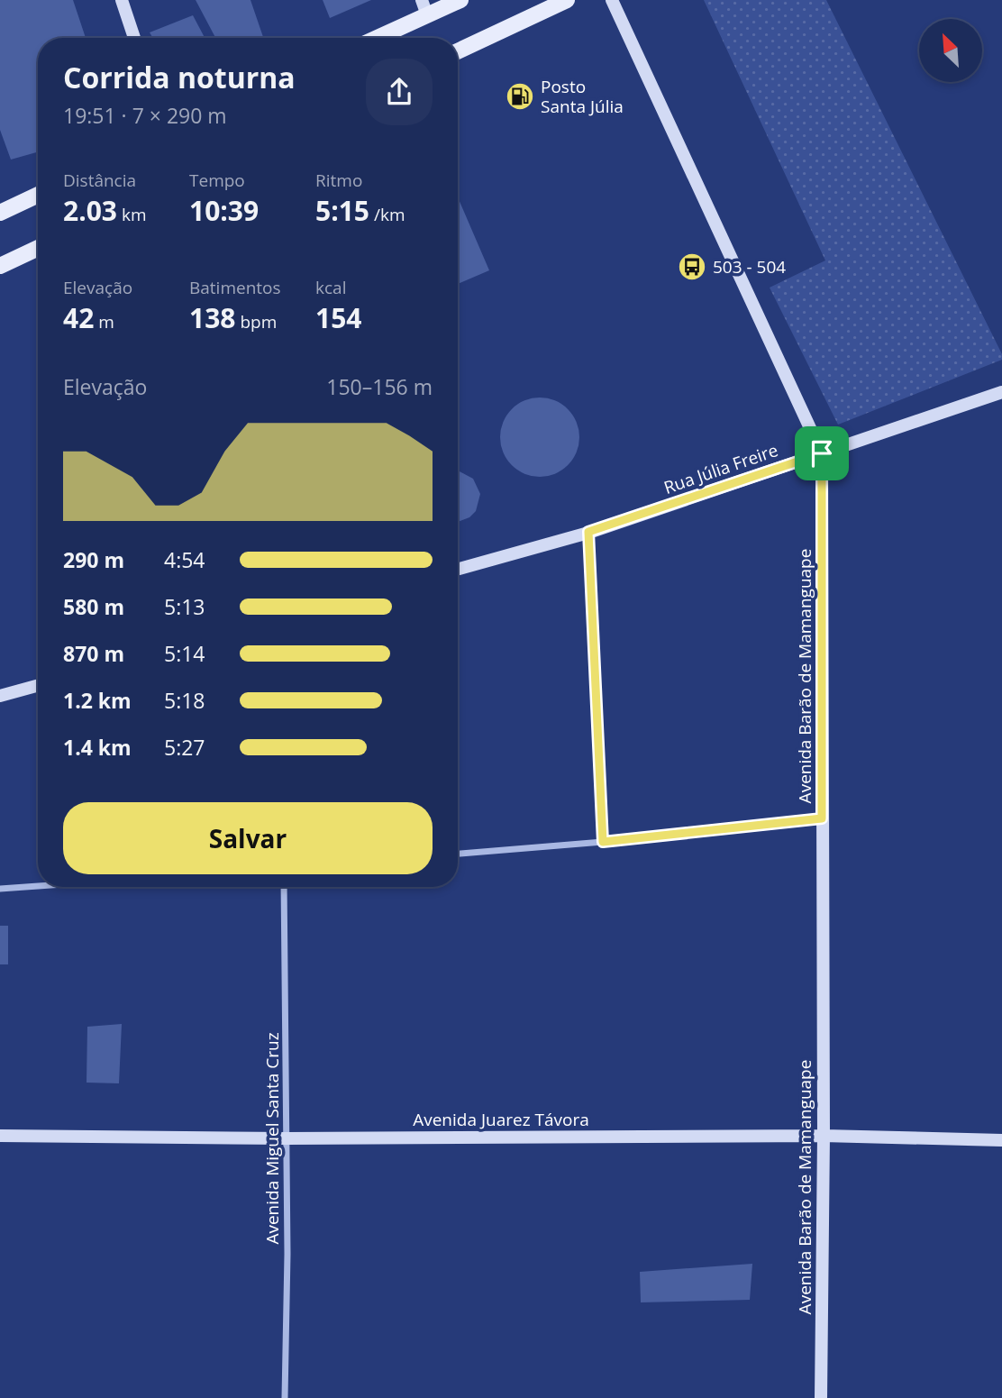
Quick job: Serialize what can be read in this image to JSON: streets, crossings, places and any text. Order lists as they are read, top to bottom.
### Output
{
  "streets": {
    "main road": ["Rua Júlia Freire", "Avenida Barão de Mamanguape", "Avenida Juarez Távora"],
    "street": ["Avenida Miguel Santa Cruz"]
  },
  "crossings": [
    ["Rua Júlia Freire", "Avenida Barão de Mamanguape"],
    ["Avenida Barão de Mamanguape", "Avenida Juarez Távora"],
    ["Avenida Juarez Távora", "Avenida Miguel Santa Cruz"]
  ],
  "places": {
    "fuel station": ["Posto Santa Júlia"],
    "bus stop": ["503 - 504"]
  },
  "north": "top left",
  "page": {
    "heading": ["Corrida noturna", "19:51 · 7 × 290 m"],
    "stats": [
      ["Distância", "2.03 km"],
      ["Tempo", "10:39"],
      ["Ritmo", "5:15 /km"],
      ["Elevação", "42 m"],
      ["Batimentos", "138 bpm"],
      ["kcal", "154"]
    ],
    "chart": ["Elevação", "150–156 m"],
    "list": [
      {
        "name": "290 m",
        "note": "4:54"
      },
      {
        "name": "580 m",
        "note": "5:13"
      },
      {
        "name": "870 m",
        "note": "5:14"
      },
      {
        "name": "1.2 km",
        "note": "5:18"
      },
      {
        "name": "1.4 km",
        "note": "5:27"
      }
    ],
    "buttons": "Salvar"
  }
}
